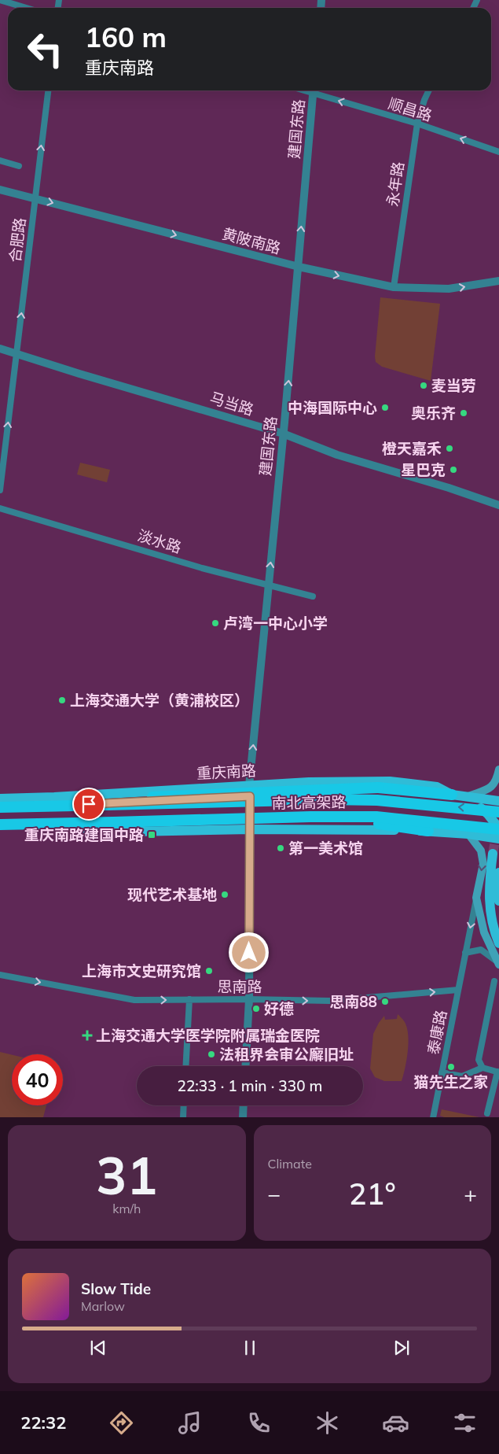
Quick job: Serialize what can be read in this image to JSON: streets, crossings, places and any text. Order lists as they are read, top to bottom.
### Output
{
  "streets": {
    "highway": ["南北高架路"],
    "main road": ["重庆南路"],
    "street": [
      "顺昌路",
      "建国东路",
      "永年路",
      "合肥路",
      "黄陂南路",
      "马当路",
      "淡水路",
      "思南路",
      "泰康路"
    ]
  },
  "crossings": [
    ["顺昌路", "永年路"],
    ["建国东路", "黄陂南路"],
    ["建国东路", "马当路"],
    ["建国东路", "淡水路"],
    ["建国东路", "重庆南路"],
    ["建国东路", "思南路"],
    ["永年路", "黄陂南路"],
    ["合肥路", "黄陂南路"],
    ["合肥路", "马当路"],
    ["思南路", "泰康路"]
  ],
  "one_way": [
    "顺昌路",
    "建国东路",
    "合肥路",
    "黄陂南路",
    "思南路"
  ],
  "places": {
    "other": [
      "麦当劳",
      "中海国际中心",
      "奥乐齐",
      "橙天嘉禾",
      "星巴克",
      "卢湾一中心小学",
      "上海交通大学（黄浦校区）",
      "第一美术馆",
      "现代艺术基地",
      "上海市文史研究馆",
      "思南88",
      "好德",
      "法租界会审公廨旧址",
      "猫先生之家"
    ],
    "transit": ["重庆南路建国中路"],
    "health": ["上海交通大学医学院附属瑞金医院"]
  },
  "page": {
    "turn": ["160 m", "重庆南路"],
    "limit": "40",
    "trip": "22:33 · 1 min · 330 m",
    "tile": [
      ["31", "km/h"],
      "Climate"
    ],
    "heat": ["−", "21°", "+"],
    "song": ["Slow Tide", "Marlow"],
    "tabs": "22:32"
  }
}
